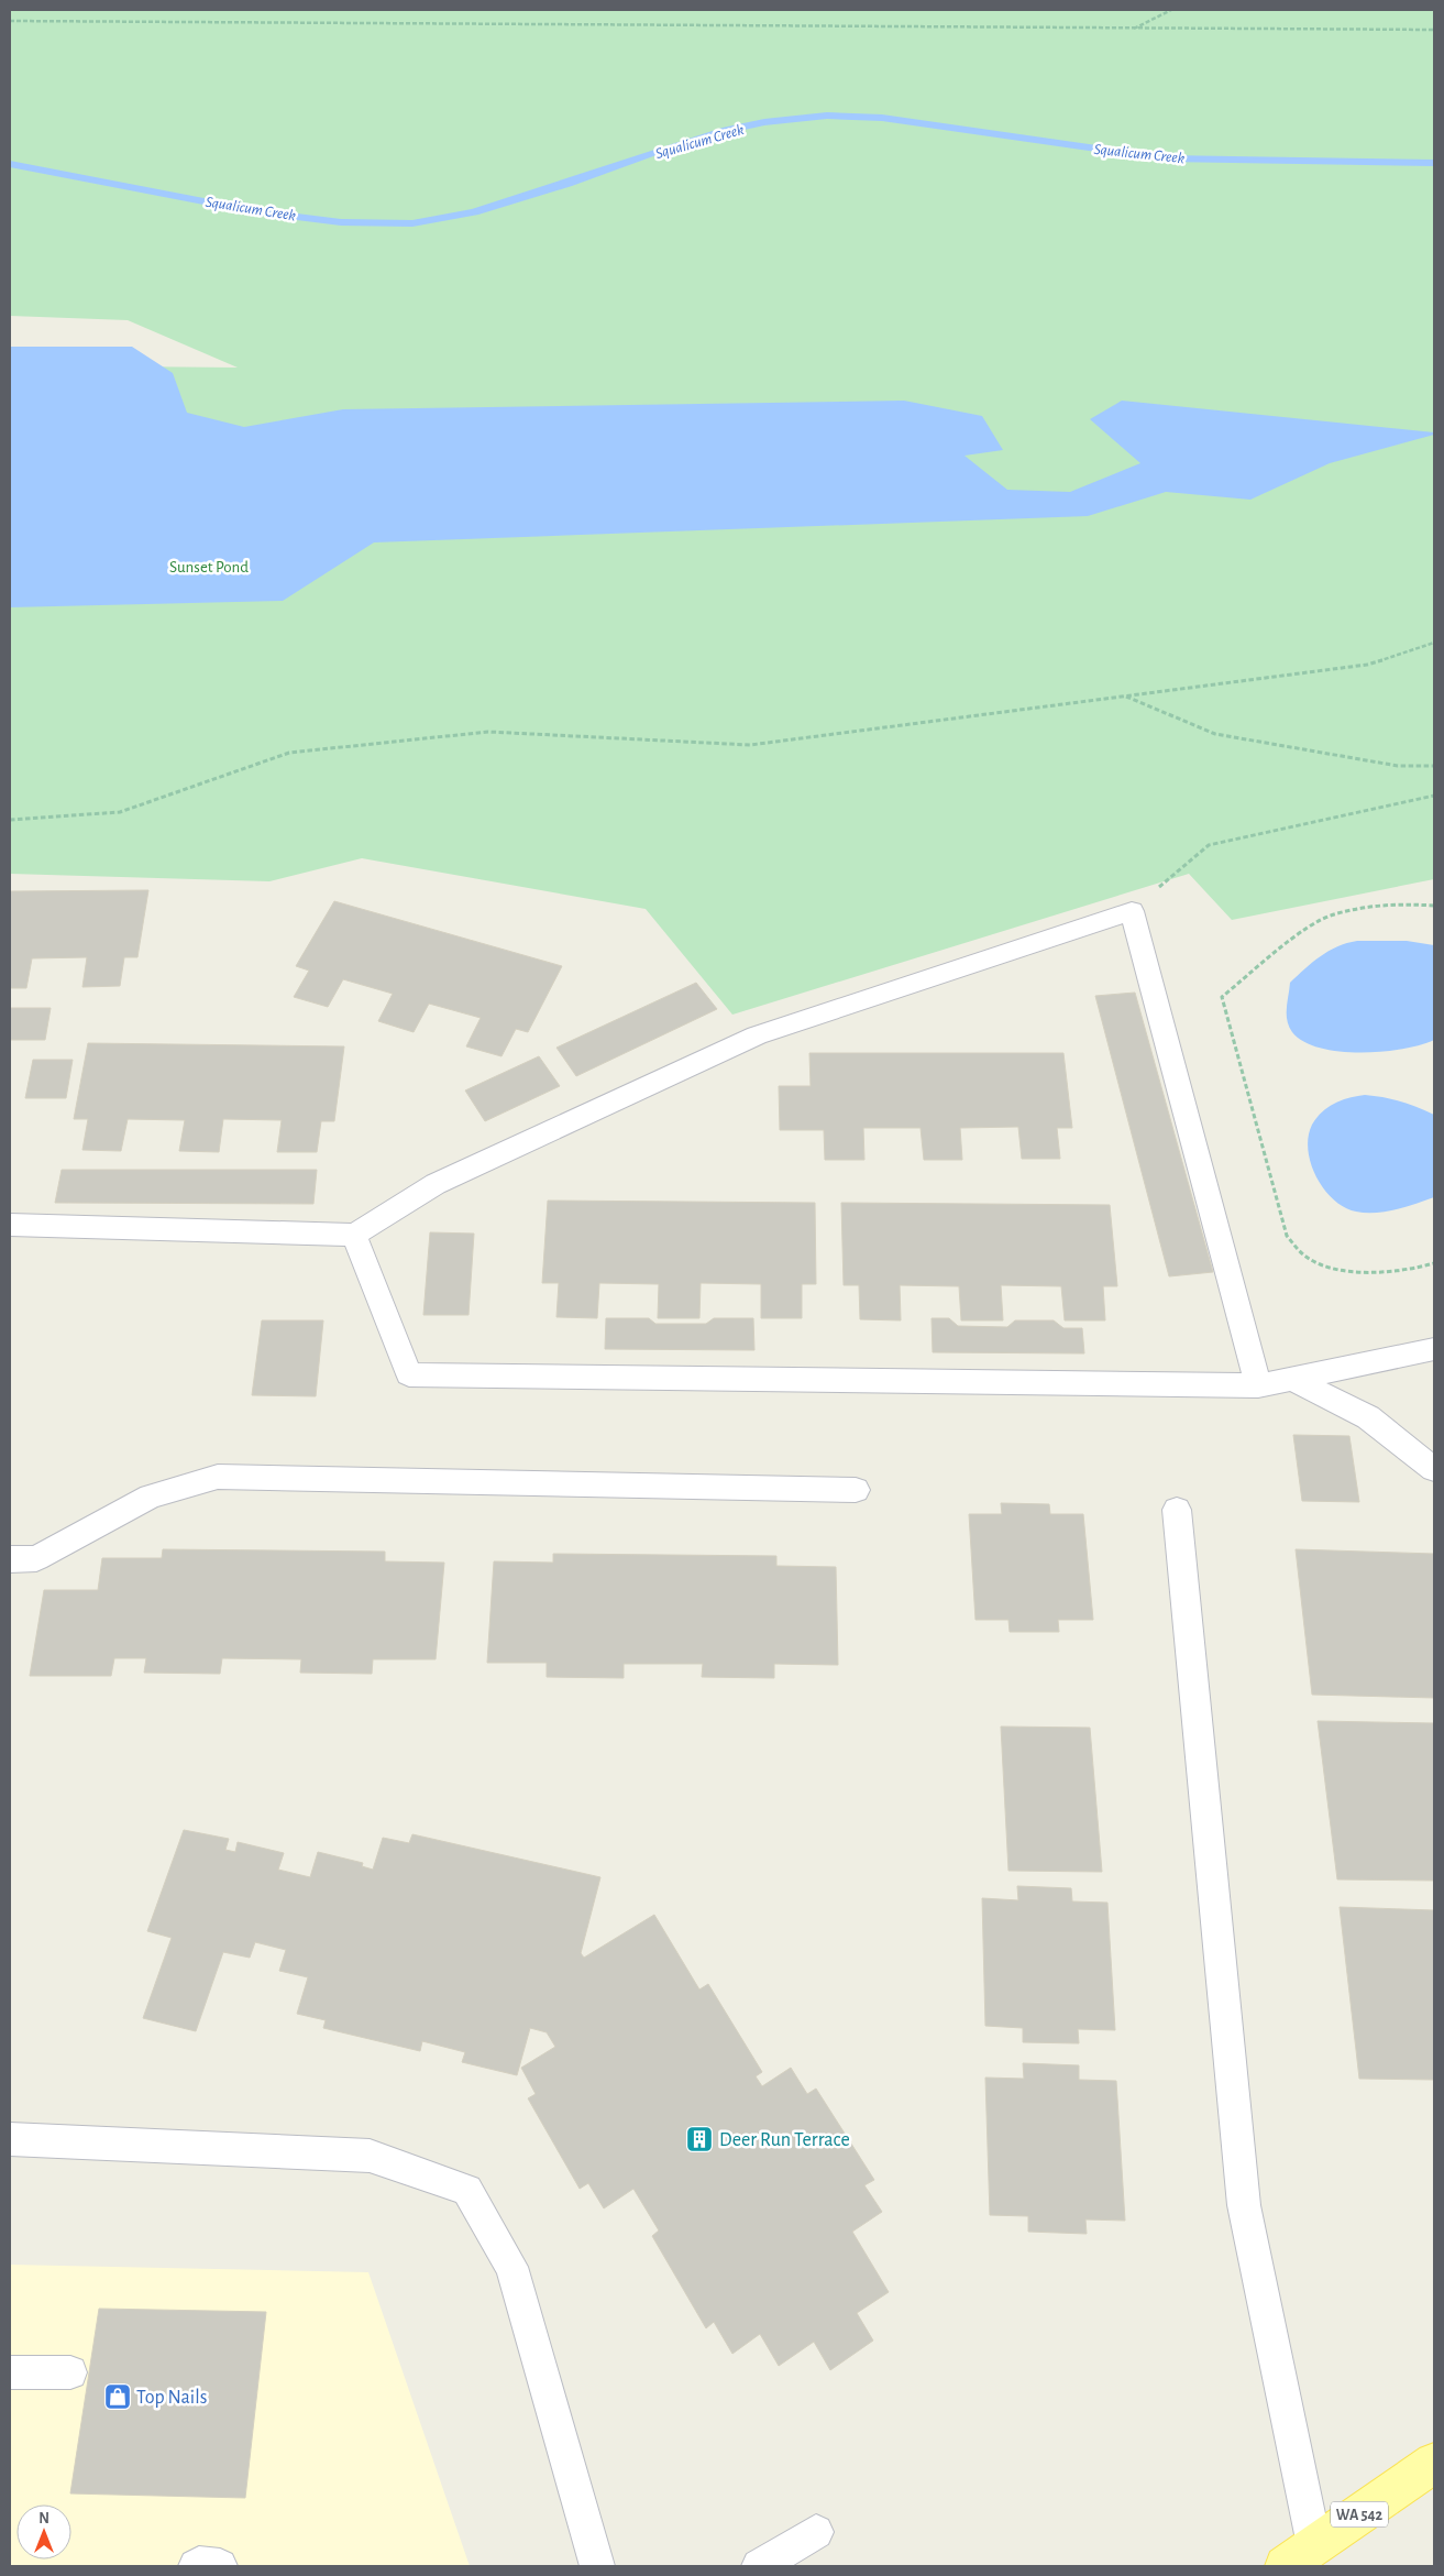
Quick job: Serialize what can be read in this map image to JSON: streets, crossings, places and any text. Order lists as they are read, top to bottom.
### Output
{
  "streets": {
    "main road": ["WA 542"]
  },
  "water": ["Squalicum Creek"],
  "parks": ["Sunset Pond"],
  "places": {
    "building": ["Deer Run Terrace"],
    "shop": ["Top Nails"]
  },
  "north": "top"
}
